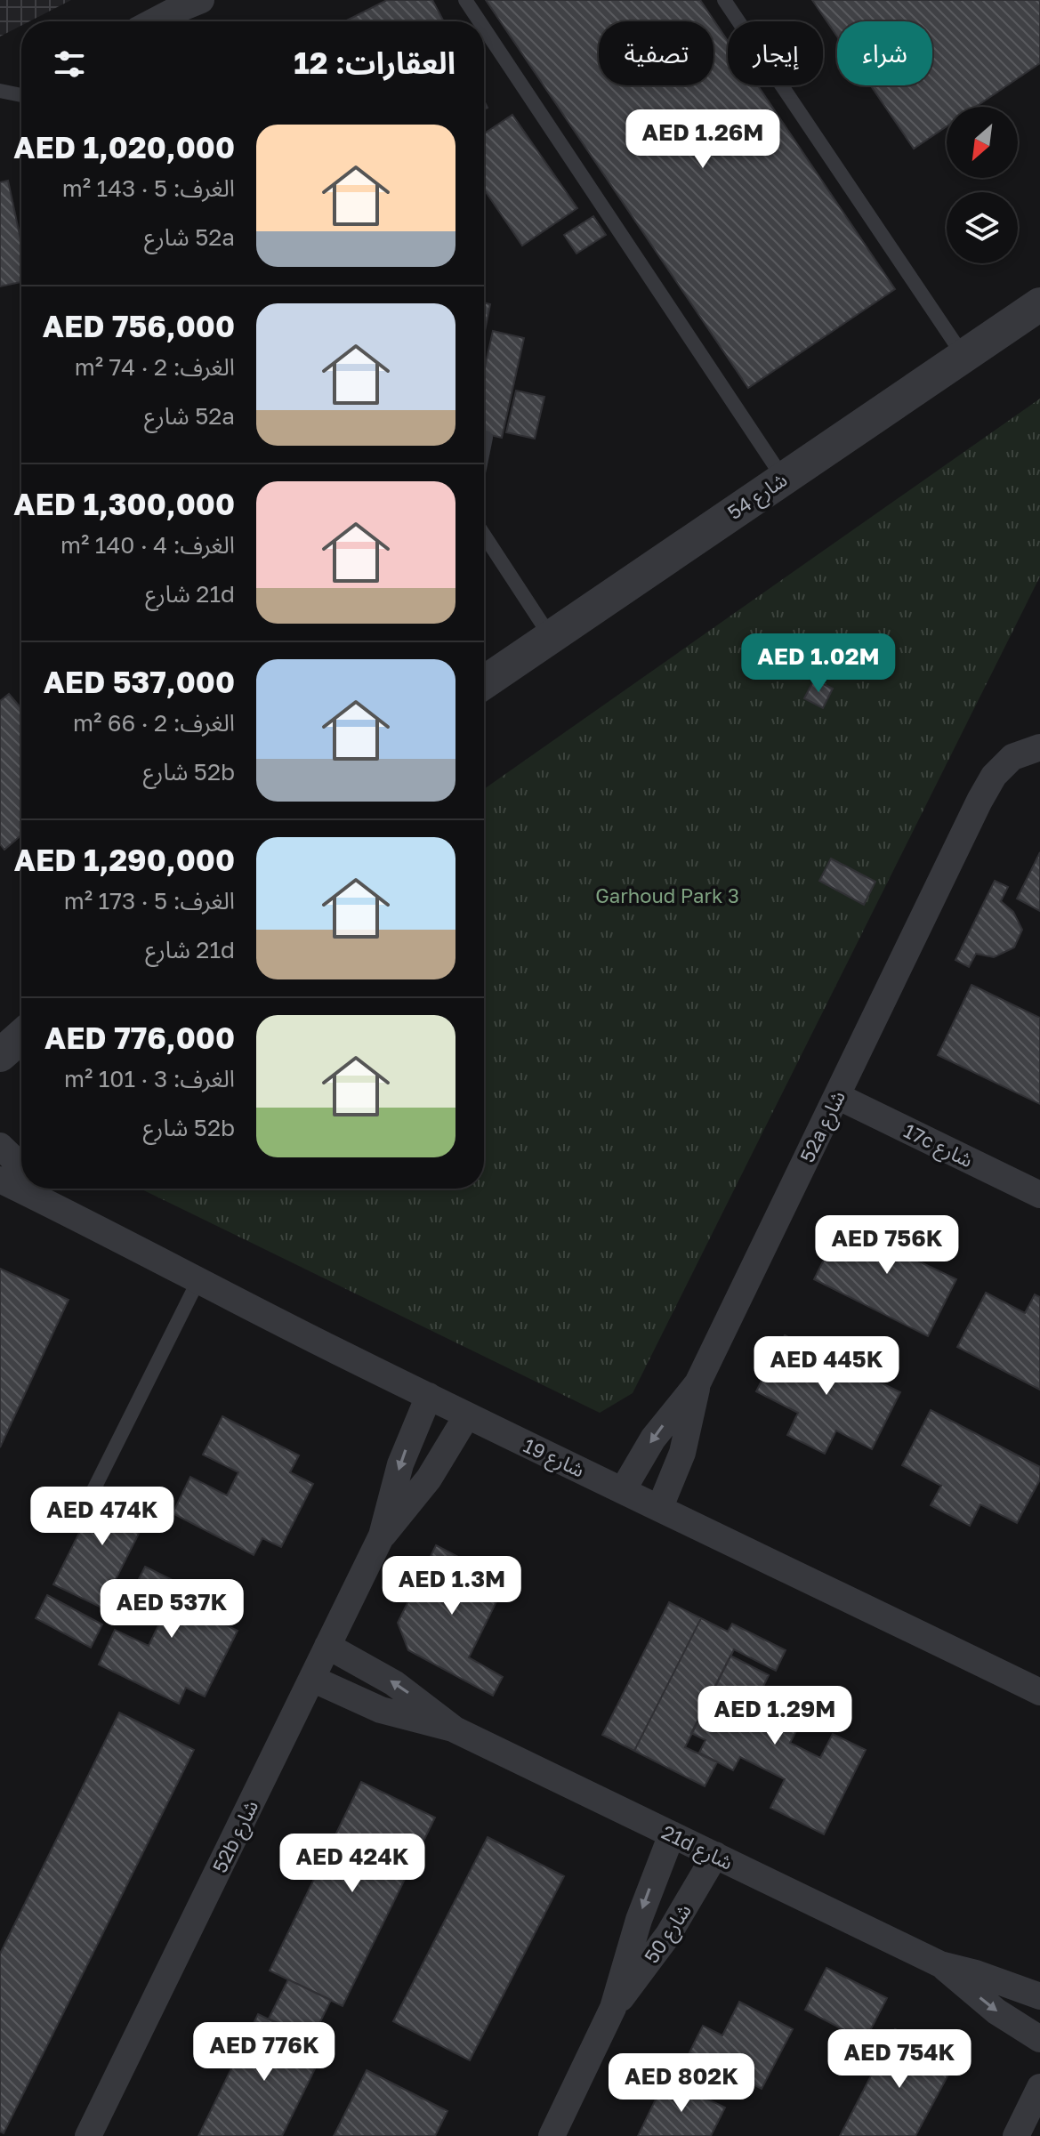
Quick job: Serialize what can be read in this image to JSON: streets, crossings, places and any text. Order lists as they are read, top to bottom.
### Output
{
  "streets": {
    "street": [
      "شارع 54",
      "52a شارع",
      "17c شارع",
      "شارع 19",
      "52b شارع",
      "21d شارع",
      "شارع 50"
    ]
  },
  "crossings": [
    ["52a شارع", "17c شارع"],
    ["52a شارع", "شارع 19"],
    ["شارع 19", "52b شارع"],
    ["52b شارع", "21d شارع"],
    ["21d شارع", "شارع 50"]
  ],
  "parks": ["Garhoud Park 3"],
  "north": "bottom left",
  "page": {
    "chip": ["شراء", "إيجار", "تصفية"],
    "heading": "العقارات: 12",
    "list": [
      {
        "name": "AED 1,020,000",
        "note": "الغرف: 5 · 143 m² · 52a شارع"
      },
      {
        "name": "AED 756,000",
        "note": "الغرف: 2 · 74 m² · 52a شارع"
      },
      {
        "name": "AED 1,300,000",
        "note": "الغرف: 4 · 140 m² · 21d شارع"
      },
      {
        "name": "AED 537,000",
        "note": "الغرف: 2 · 66 m² · 52b شارع"
      },
      {
        "name": "AED 1,290,000",
        "note": "الغرف: 5 · 173 m² · 21d شارع"
      },
      {
        "name": "AED 776,000",
        "note": "الغرف: 3 · 101 m² · 52b شارع"
      }
    ],
    "price": [
      "AED 1.26M",
      "AED 1.02M",
      "AED 756K",
      "AED 445K",
      "AED 474K",
      "AED 1.3M",
      "AED 537K",
      "AED 1.29M",
      "AED 424K",
      "AED 776K",
      "AED 754K",
      "AED 802K"
    ]
  }
}
